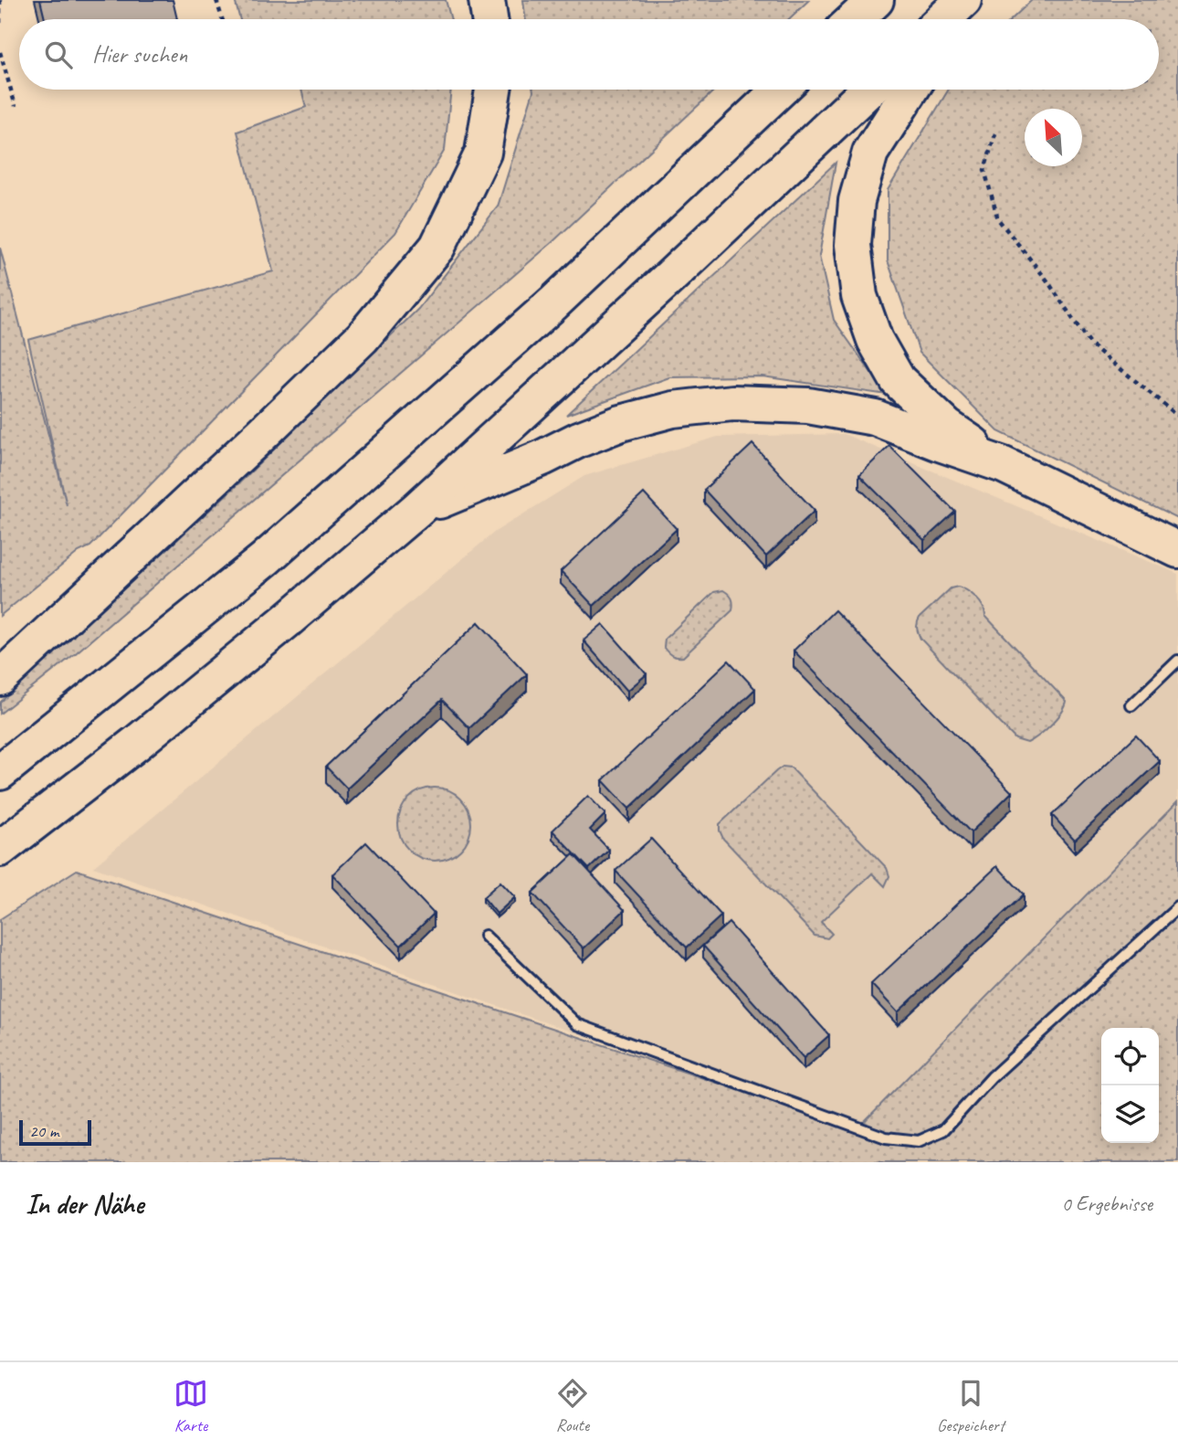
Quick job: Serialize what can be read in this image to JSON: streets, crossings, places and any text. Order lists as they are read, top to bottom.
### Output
{
  "scale_bar": "20 m",
  "north": "top left",
  "page": {
    "search": "Hier suchen",
    "scale": "20 m",
    "heading": ["In der Nähe", "0 Ergebnisse"],
    "nav": ["Karte", "Route", "Gespeichert"]
  }
}
